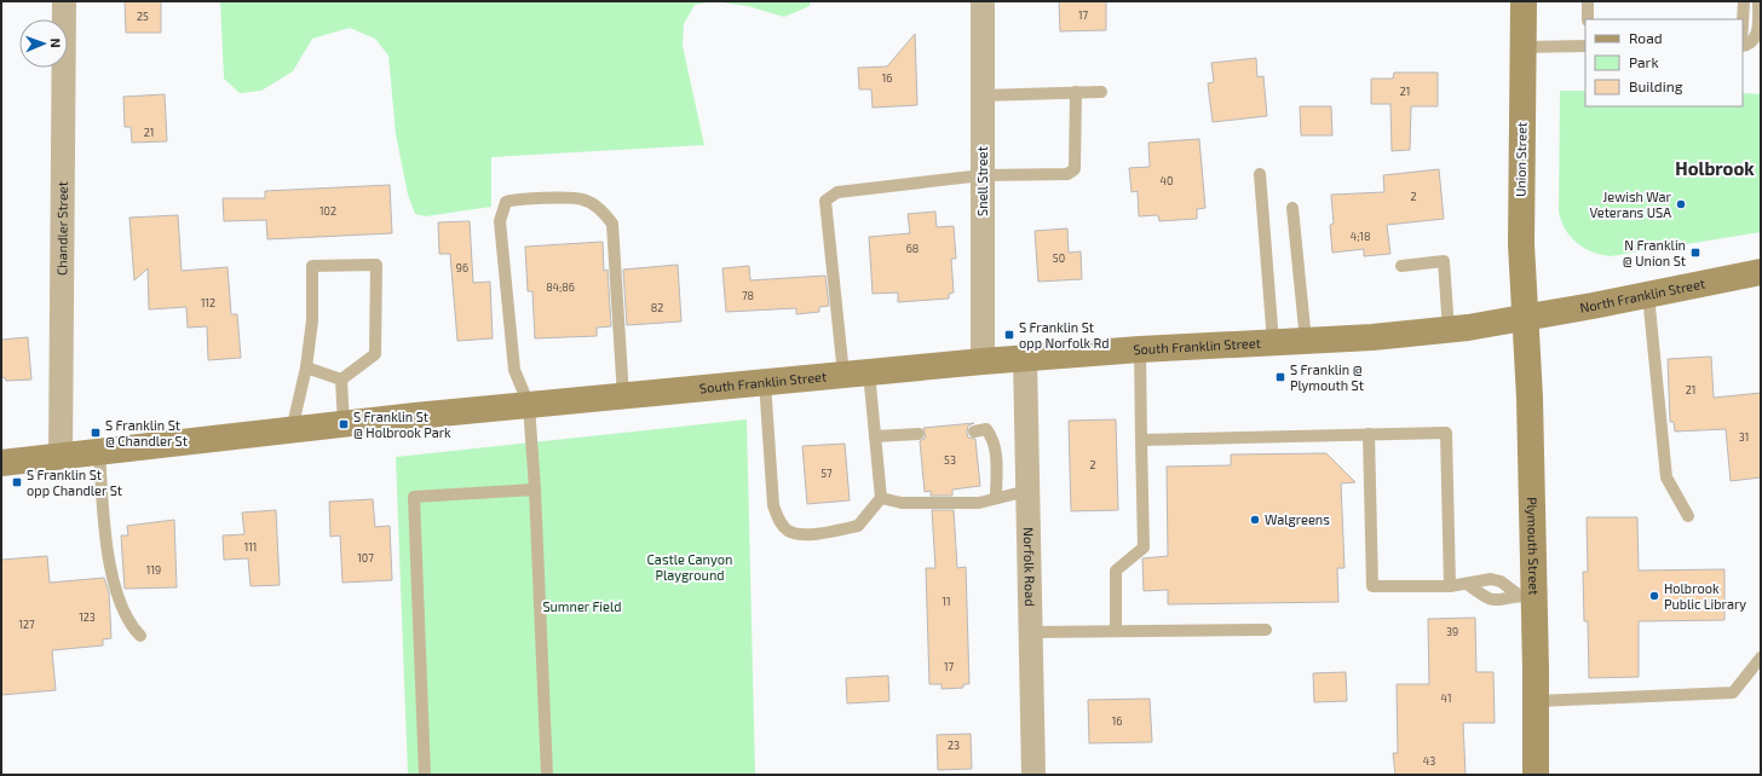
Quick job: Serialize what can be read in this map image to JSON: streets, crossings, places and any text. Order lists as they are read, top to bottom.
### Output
{
  "streets": {
    "main road": [
      "Union Street",
      "North Franklin Street",
      "South Franklin Street",
      "Plymouth Street"
    ],
    "street": ["Snell Street", "Chandler Street", "Norfolk Road"]
  },
  "crossings": [
    ["Union Street", "North Franklin Street"],
    ["Union Street", "South Franklin Street"],
    ["Union Street", "Plymouth Street"],
    ["Snell Street", "South Franklin Street"],
    ["Chandler Street", "South Franklin Street"],
    ["North Franklin Street", "South Franklin Street"],
    ["North Franklin Street", "Plymouth Street"],
    ["South Franklin Street", "Plymouth Street"],
    ["South Franklin Street", "Norfolk Road"]
  ],
  "districts": ["Holbrook"],
  "parks": ["Castle Canyon Playground", "Sumner Field"],
  "places": {
    "other": ["Jewish War Veterans USA", "Walgreens", "Holbrook Public Library"],
    "transit": [
      "N Franklin @ Union St",
      "S Franklin St opp Norfolk Rd",
      "S Franklin @ Plymouth St",
      "S Franklin St @ Holbrook Park",
      "S Franklin St @ Chandler St",
      "S Franklin St opp Chandler St"
    ]
  },
  "house_numbers": [
    "17",
    "25",
    "16",
    "21",
    "21",
    "40",
    "2",
    "102",
    "4;18",
    "68",
    "50",
    "96",
    "84;86",
    "78",
    "112",
    "82",
    "21",
    "31",
    "53",
    "2",
    "57",
    "111",
    "107",
    "119",
    "11",
    "123",
    "127",
    "39",
    "17",
    "41",
    "16",
    "23",
    "43"
  ],
  "legend": ["Road", "Park", "Building"],
  "north": "right"
}
